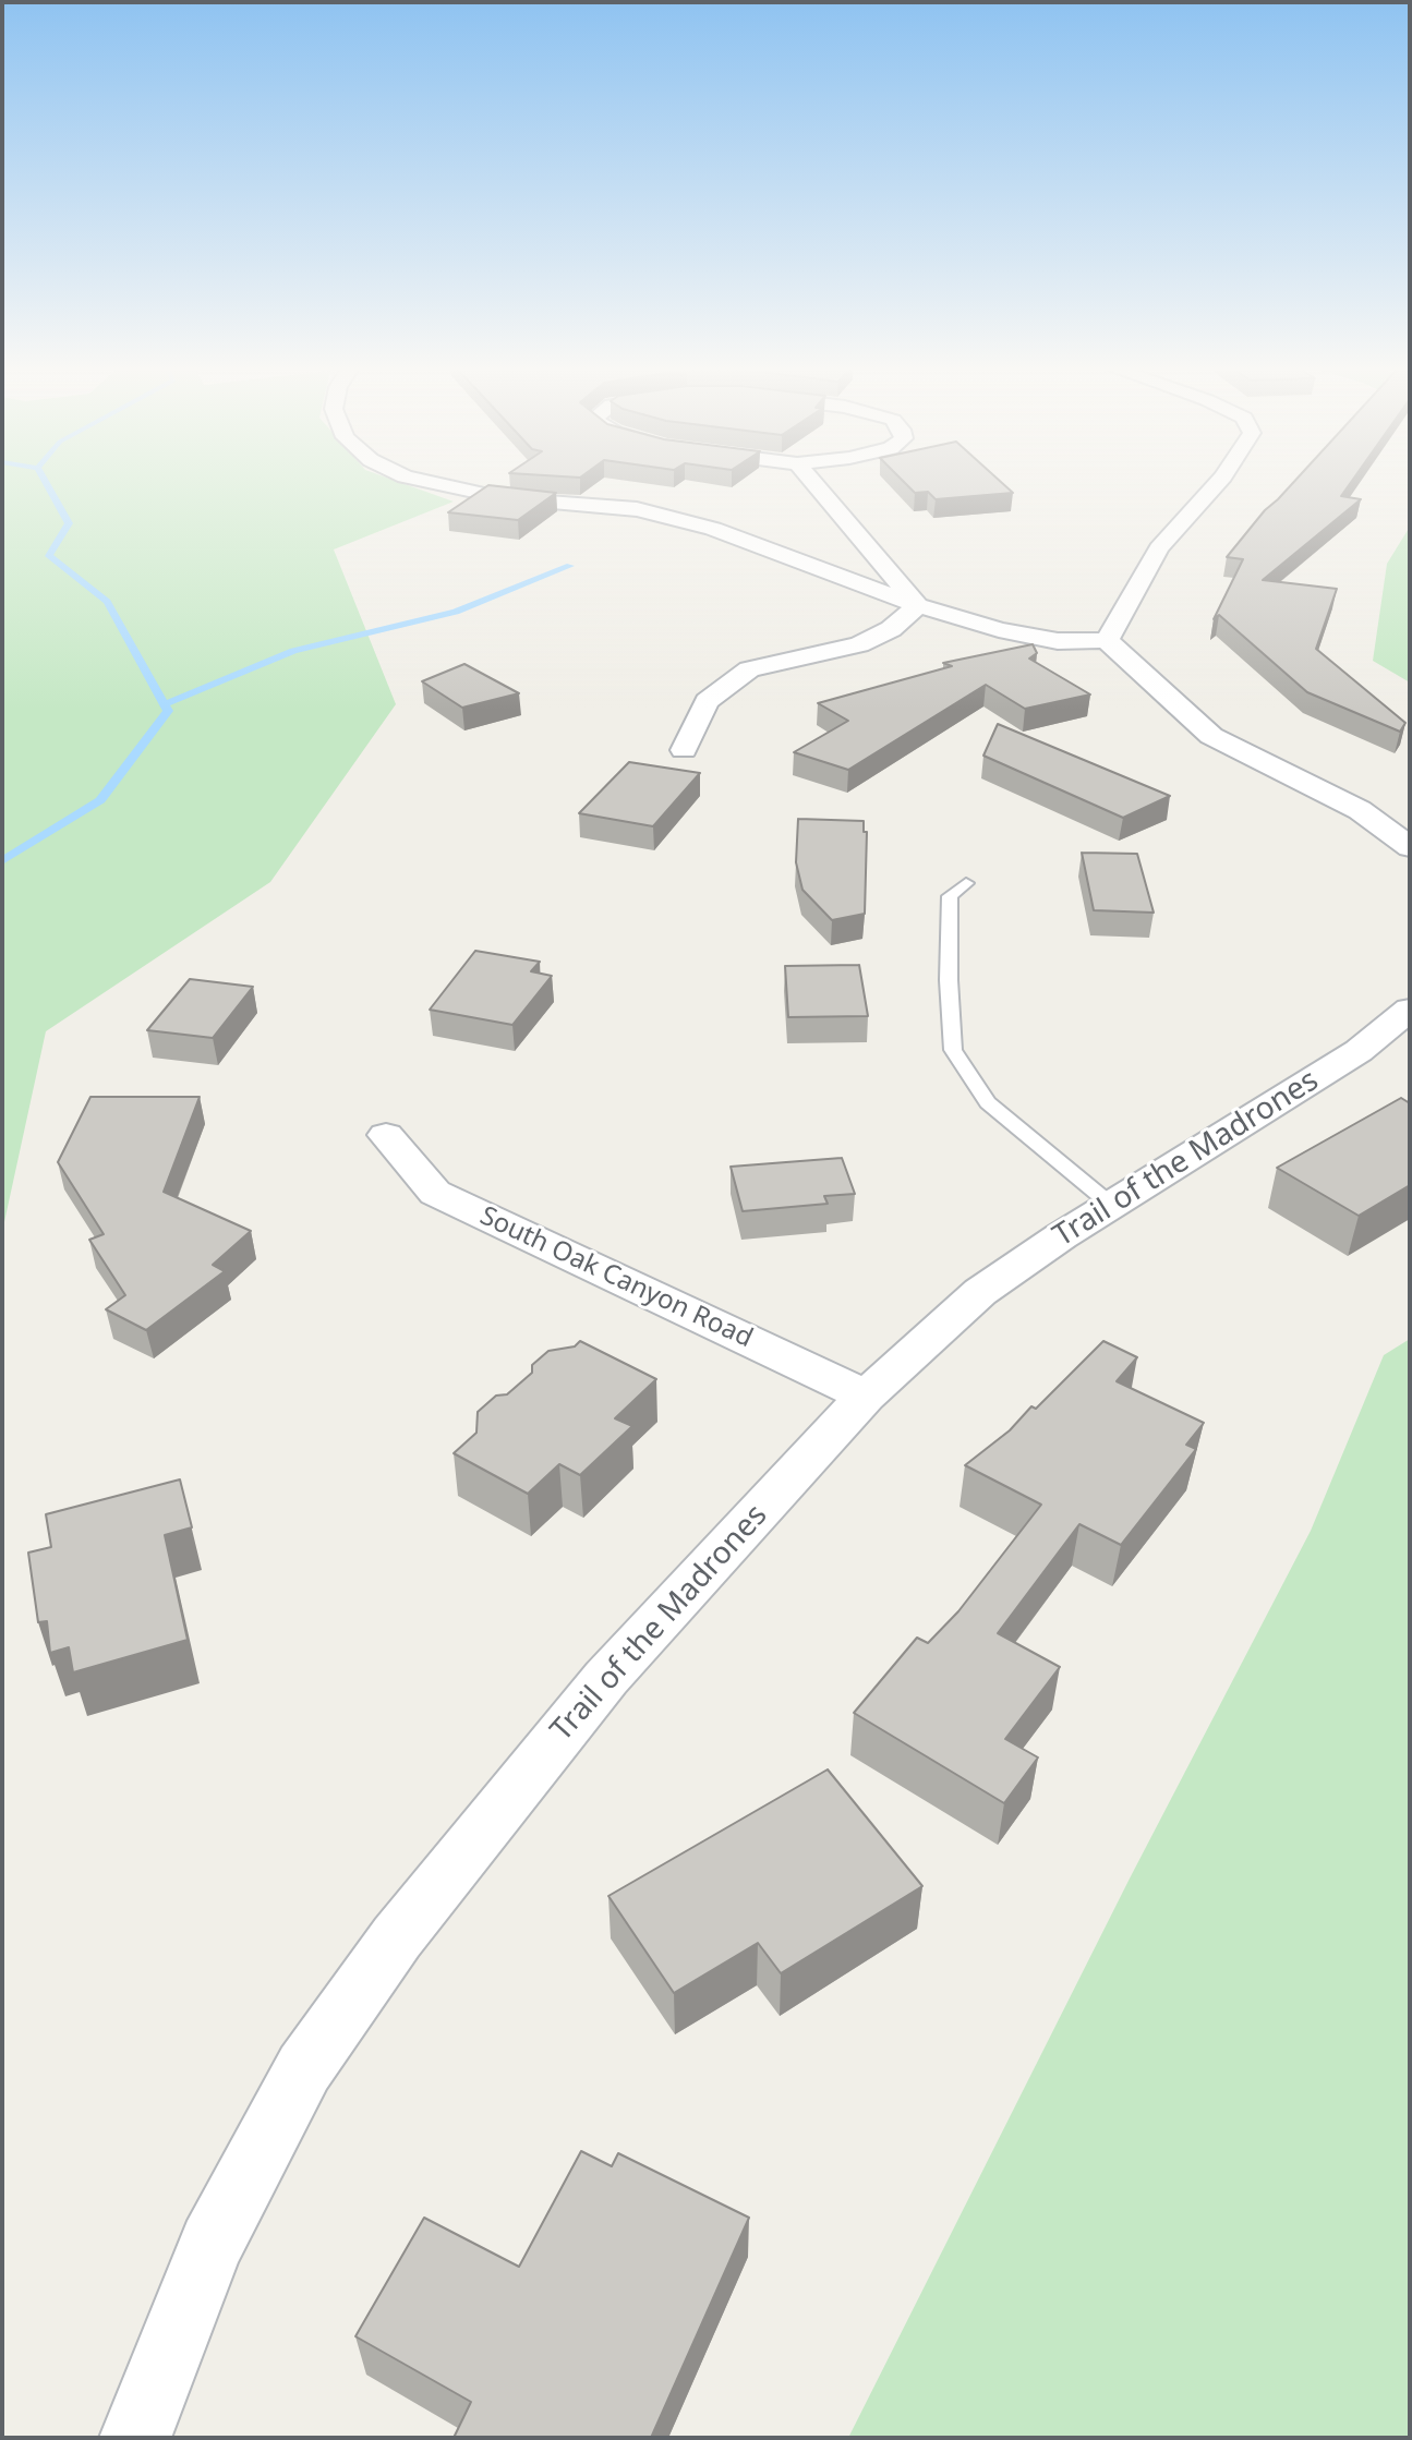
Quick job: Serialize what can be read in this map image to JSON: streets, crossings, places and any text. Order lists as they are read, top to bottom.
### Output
{
  "streets": {
    "street": ["Trail of the Madrones", "South Oak Canyon Road"]
  },
  "crossings": [
    ["Trail of the Madrones", "South Oak Canyon Road"]
  ]
}
